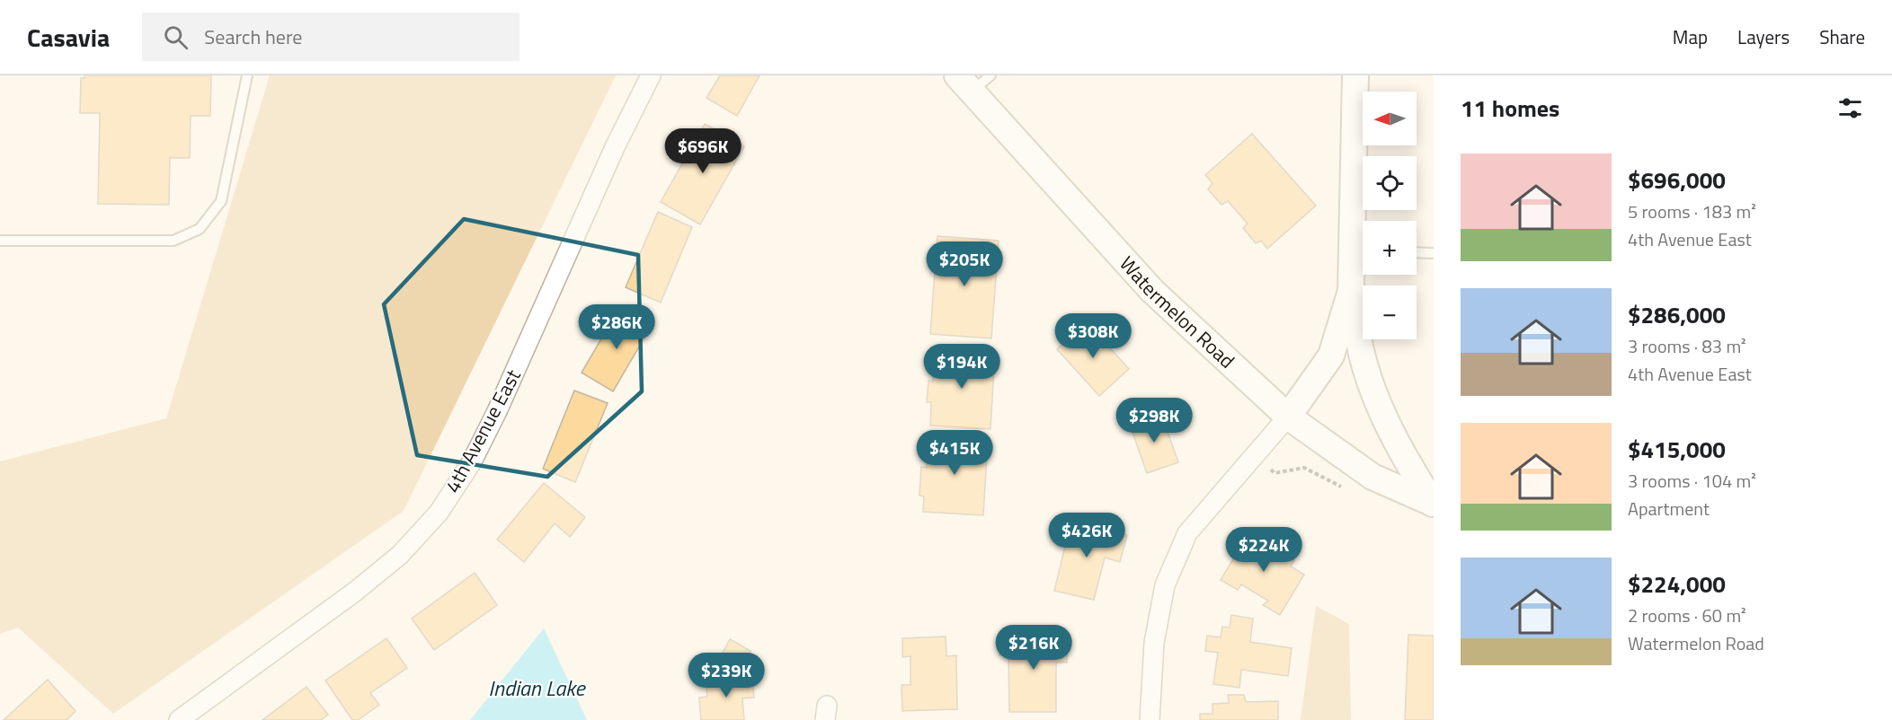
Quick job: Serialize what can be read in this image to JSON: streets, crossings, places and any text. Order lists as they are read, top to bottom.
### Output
{
  "streets": {
    "main road": ["Watermelon Road"],
    "street": ["4th Avenue East"]
  },
  "water": ["Indian Lake"],
  "north": "left",
  "page": {
    "header": "Casavia",
    "search": "Search here",
    "nav": ["Map", "Layers", "Share"],
    "heading": "11 homes",
    "map_buttons": ["+", "−"],
    "price": [
      "$696K",
      "$205K",
      "$286K",
      "$308K",
      "$194K",
      "$298K",
      "$415K",
      "$426K",
      "$224K",
      "$216K",
      "$239K"
    ],
    "list": [
      {
        "name": "$696,000",
        "note": "5 rooms · 183 m² · 4th Avenue East"
      },
      {
        "name": "$286,000",
        "note": "3 rooms · 83 m² · 4th Avenue East"
      },
      {
        "name": "$415,000",
        "note": "3 rooms · 104 m² · Apartment"
      },
      {
        "name": "$224,000",
        "note": "2 rooms · 60 m² · Watermelon Road"
      }
    ]
  }
}
